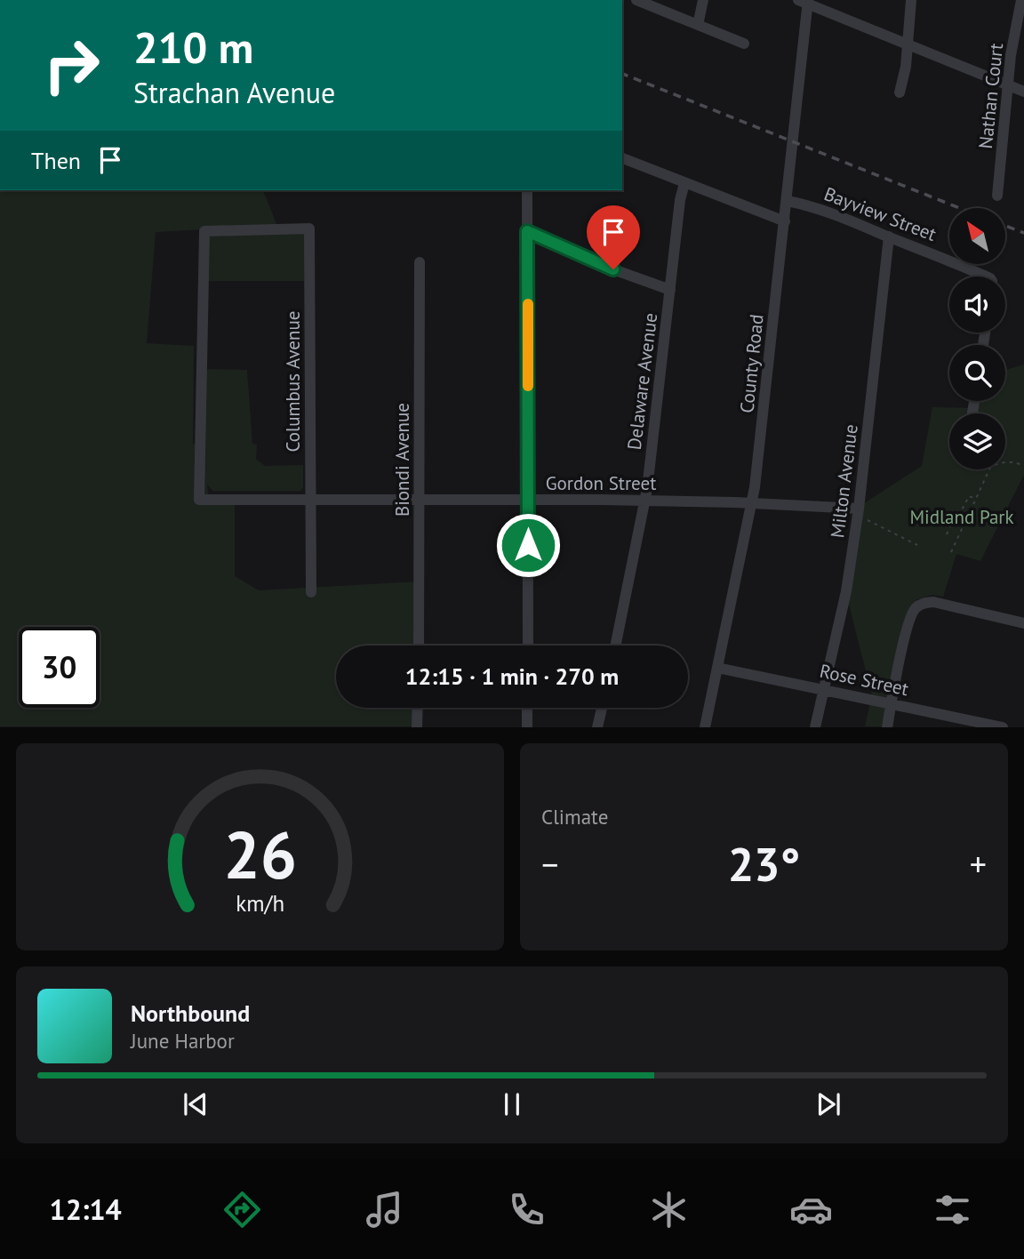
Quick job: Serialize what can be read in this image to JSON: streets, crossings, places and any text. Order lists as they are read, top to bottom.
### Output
{
  "streets": {
    "street": [
      "Nathan Court",
      "Bayview Street",
      "County Road",
      "Columbus Avenue",
      "Delaware Avenue",
      "Biondi Avenue",
      "Milton Avenue",
      "Gordon Street",
      "Rose Street"
    ]
  },
  "crossings": [
    ["Bayview Street", "County Road"],
    ["Bayview Street", "Milton Avenue"],
    ["County Road", "Gordon Street"],
    ["County Road", "Rose Street"],
    ["Columbus Avenue", "Gordon Street"],
    ["Delaware Avenue", "Gordon Street"],
    ["Biondi Avenue", "Gordon Street"],
    ["Milton Avenue", "Gordon Street"],
    ["Milton Avenue", "Rose Street"]
  ],
  "parks": ["Midland Park"],
  "north": "top left",
  "page": {
    "turn": ["210 m", "Strachan Avenue"],
    "then": "Then",
    "limit": "30",
    "trip": "12:15 · 1 min · 270 m",
    "tile": "Climate",
    "heat": ["−", "23°", "+"],
    "song": ["Northbound", "June Harbor"],
    "tabs": "12:14",
    "gauge": ["26", "km/h"]
  }
}
